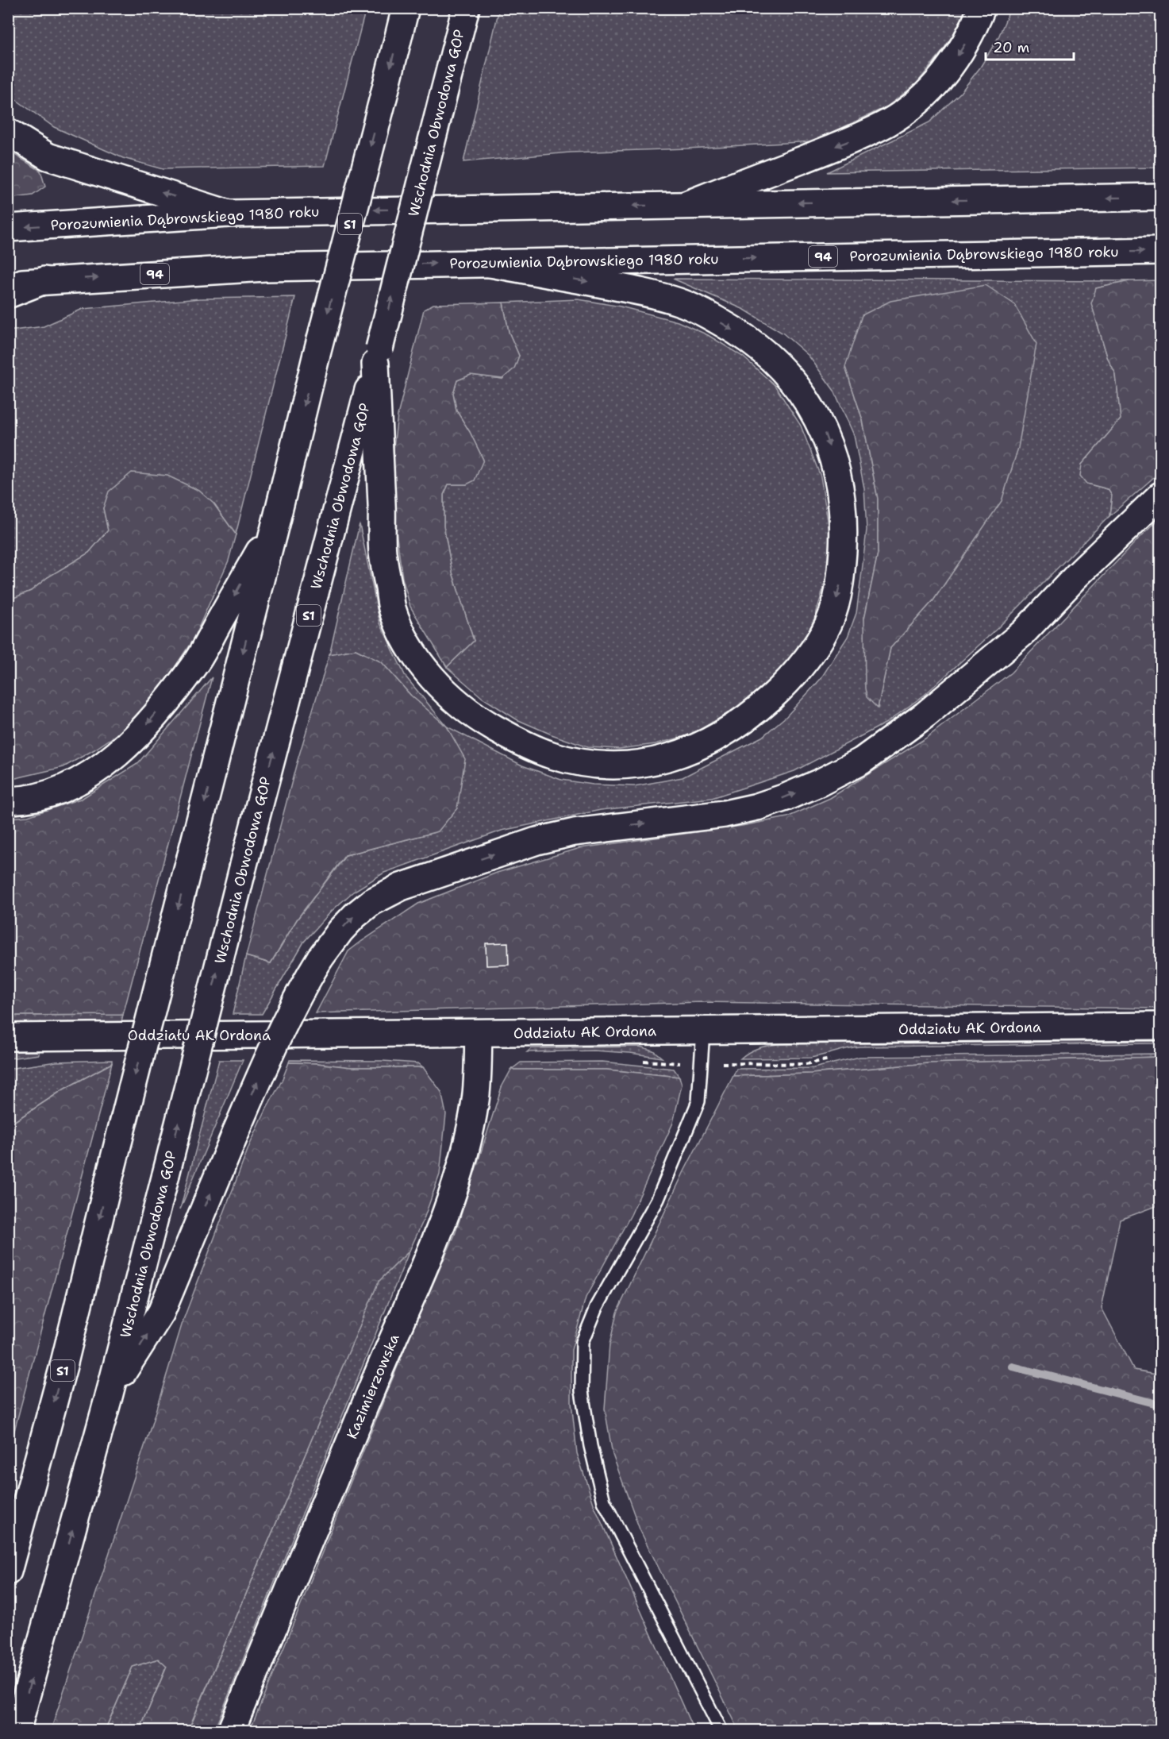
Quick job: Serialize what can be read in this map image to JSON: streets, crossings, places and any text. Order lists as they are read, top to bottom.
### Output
{
  "streets": {
    "main road": [
      "Wschodnia Obwodowa GOP",
      "Porozumienia Dąbrowskiego 1980 roku",
      "S1",
      "94",
      "Oddziału AK Ordona",
      "Kazimierzowska"
    ]
  },
  "crossings": [
    ["Oddziału AK Ordona", "Kazimierzowska"]
  ],
  "scale_bar": "20 m"
}
